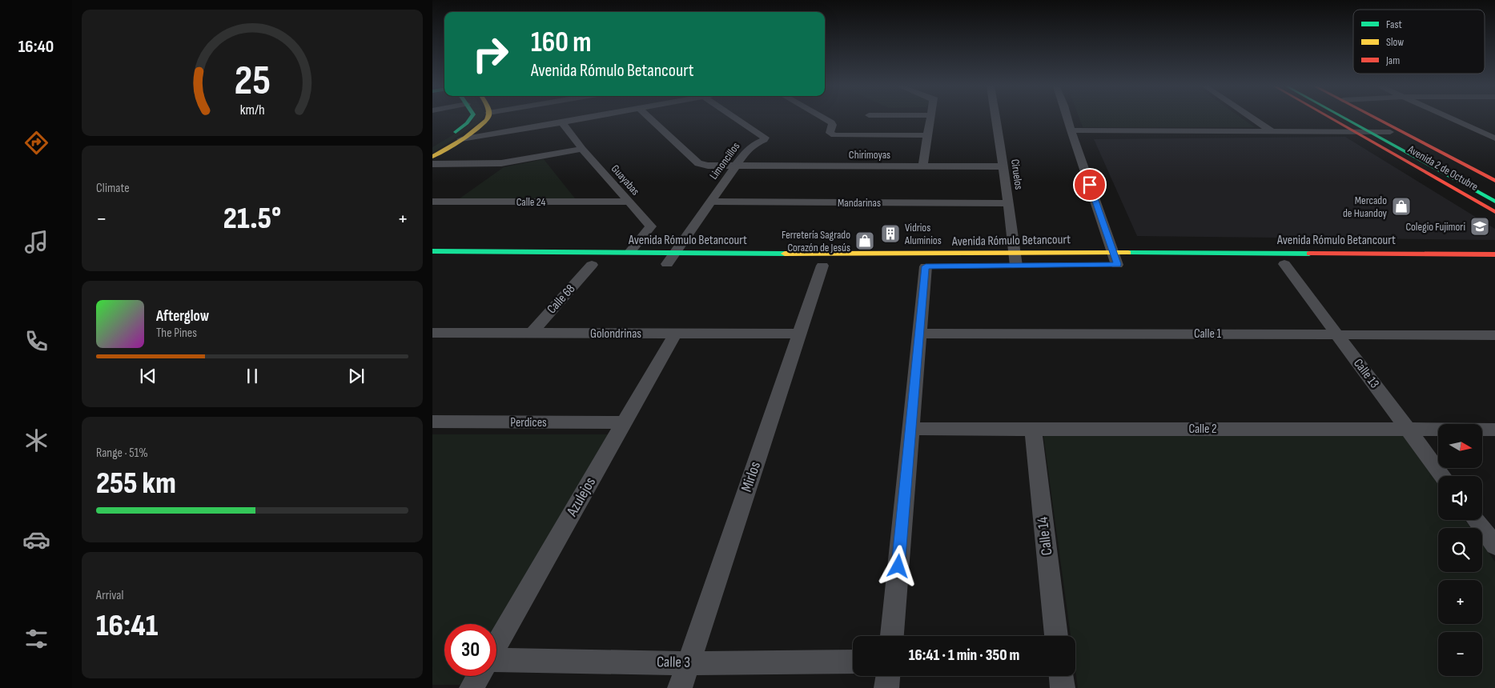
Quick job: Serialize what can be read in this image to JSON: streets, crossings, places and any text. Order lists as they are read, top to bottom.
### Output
{
  "streets": {
    "street": [
      "Chirimoyas",
      "Limoncillos",
      "Avenida 2 de Octubre",
      "Ciruelos",
      "Guayabas",
      "Calle 24",
      "Mandarinas",
      "Avenida Rómulo Betancourt",
      "Calle 68",
      "Golondrinas",
      "Calle 1",
      "Calle 13",
      "Perdices",
      "Calle 2",
      "Mirlos",
      "Azulejos",
      "Calle 14",
      "Calle 3"
    ]
  },
  "crossings": [
    ["Chirimoyas", "Limoncillos"],
    ["Chirimoyas", "Ciruelos"],
    ["Limoncillos", "Mandarinas"],
    ["Limoncillos", "Avenida Rómulo Betancourt"],
    ["Ciruelos", "Mandarinas"],
    ["Ciruelos", "Avenida Rómulo Betancourt"],
    ["Guayabas", "Calle 24"],
    ["Guayabas", "Avenida Rómulo Betancourt"],
    ["Calle 68", "Golondrinas"],
    ["Golondrinas", "Mirlos"],
    ["Golondrinas", "Azulejos"],
    ["Calle 1", "Calle 13"],
    ["Calle 13", "Calle 2"],
    ["Perdices", "Azulejos"],
    ["Calle 2", "Calle 14"],
    ["Mirlos", "Calle 3"]
  ],
  "places": {
    "shop": ["Mercado de Huandoy", "Ferretería Sagrado Corazón de Jesús"],
    "school or university": ["Colegio Fujimori"],
    "building": ["Vidrios Aluminios"]
  },
  "legend": ["Fast", "Slow", "Jam"],
  "north": "right",
  "page": {
    "tabs": "16:40",
    "turn": ["160 m", "Avenida Rómulo Betancourt"],
    "tile": [
      "Climate",
      ["Range · 51%", "255 km"],
      ["Arrival", "16:41"]
    ],
    "heat": ["−", "21.5°", "+"],
    "song": ["Afterglow", "The Pines"],
    "map_buttons": ["+", "−"],
    "limit": "30",
    "trip": "16:41 · 1 min · 350 m",
    "gauge": ["25", "km/h"]
  }
}
